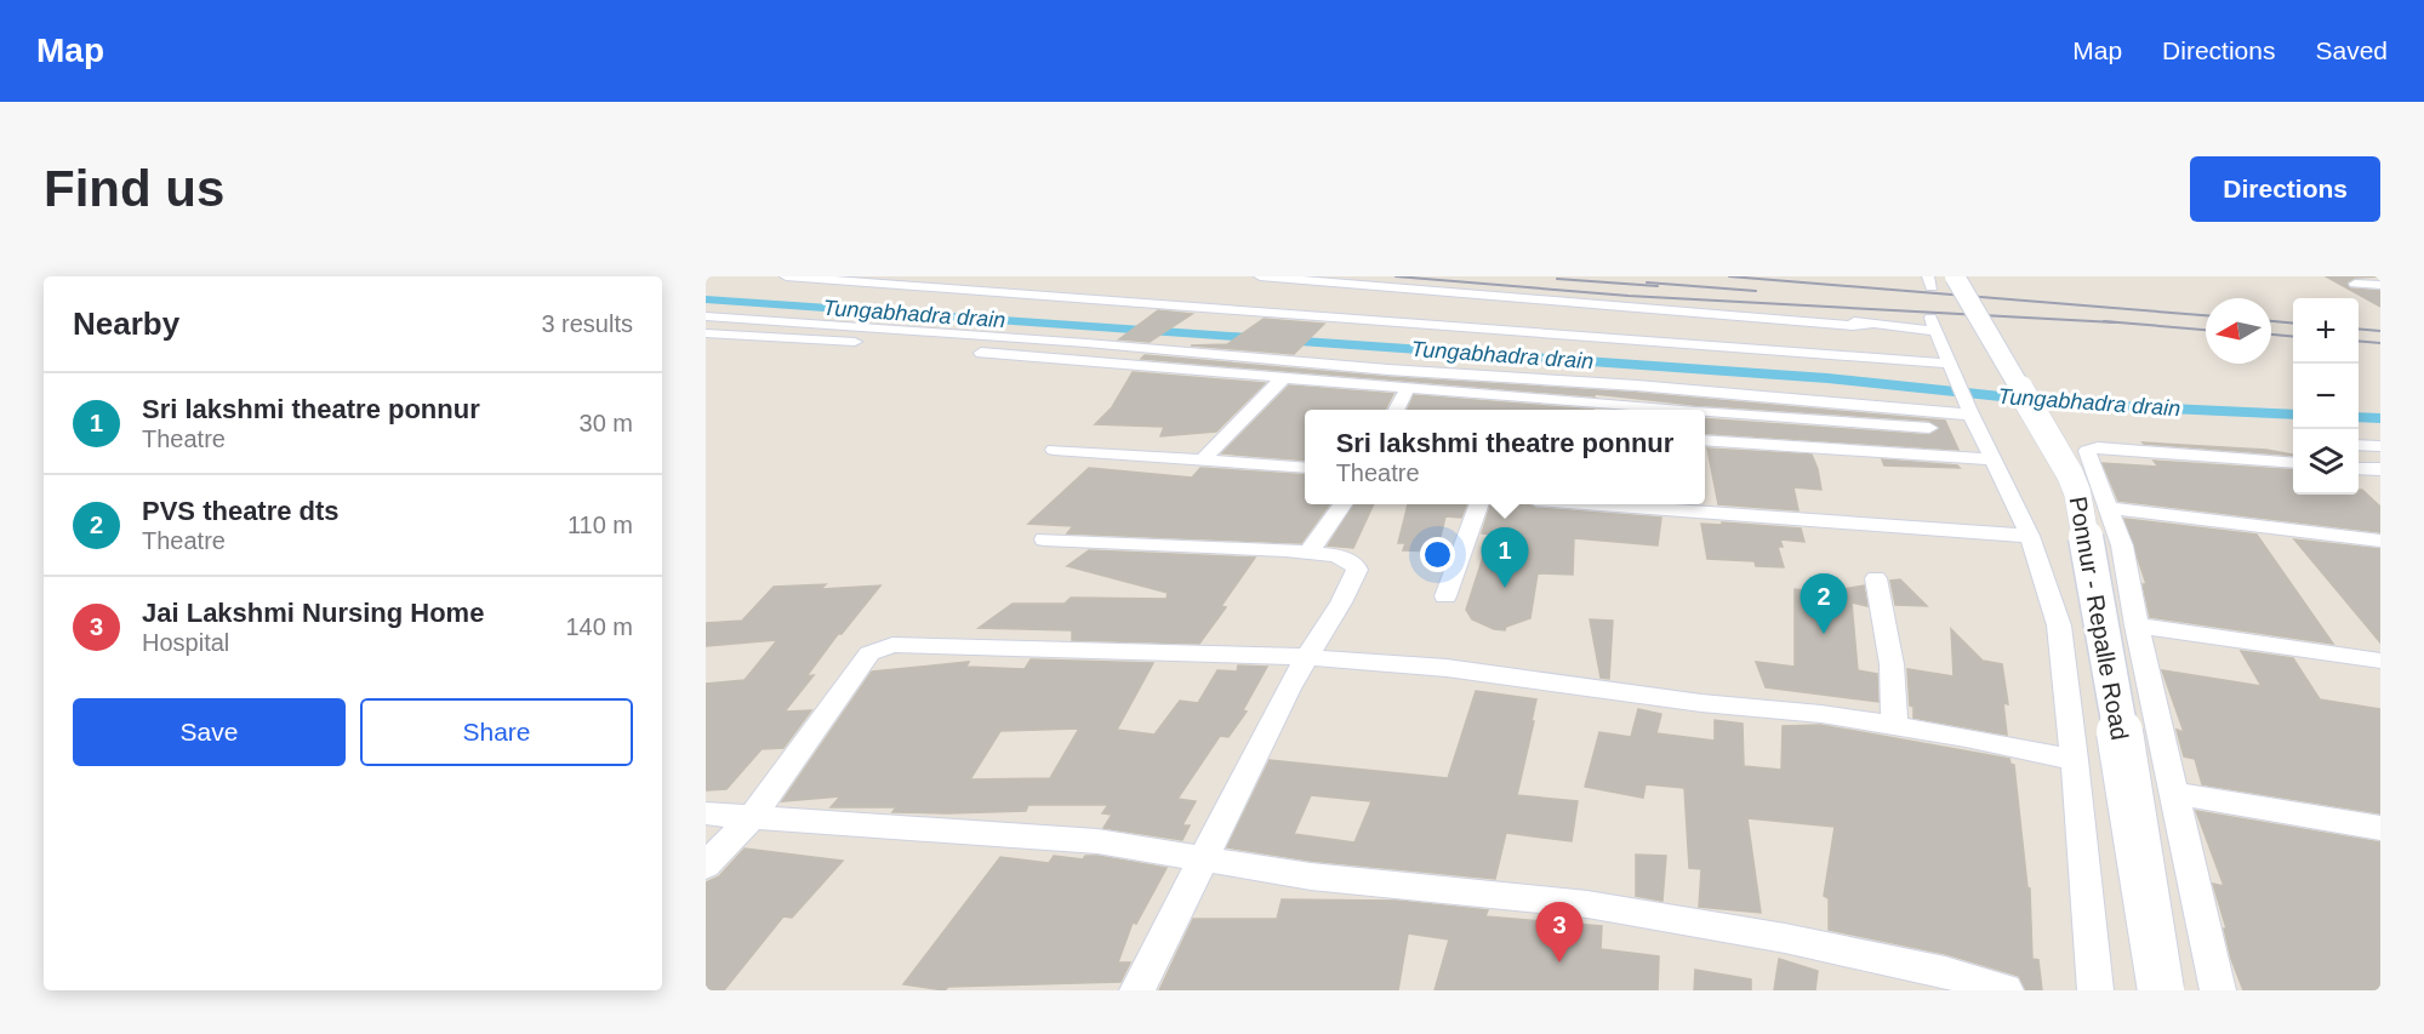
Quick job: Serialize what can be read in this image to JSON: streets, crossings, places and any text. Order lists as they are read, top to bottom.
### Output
{
  "streets": {
    "main road": ["Ponnur - Repalle Road"]
  },
  "water": ["Tungabhadra drain"],
  "north": "left",
  "page": {
    "header": "Map",
    "nav": ["Map", "Directions", "Saved"],
    "buttons": [
      "Directions",
      ["Save", "Share"]
    ],
    "title": "Find us",
    "heading": ["Nearby", "3 results"],
    "map_buttons": ["+", "−"],
    "list": [
      {
        "mark": "1",
        "name": "Sri lakshmi theatre ponnur",
        "note": "Theatre",
        "value": "30 m"
      },
      {
        "mark": "2",
        "name": "PVS theatre dts",
        "note": "Theatre",
        "value": "110 m"
      },
      {
        "mark": "3",
        "name": "Jai Lakshmi Nursing Home",
        "note": "Hospital",
        "value": "140 m"
      }
    ],
    "popup": ["Sri lakshmi theatre ponnur", "Theatre"],
    "pins": ["1", "2", "3"]
  }
}
